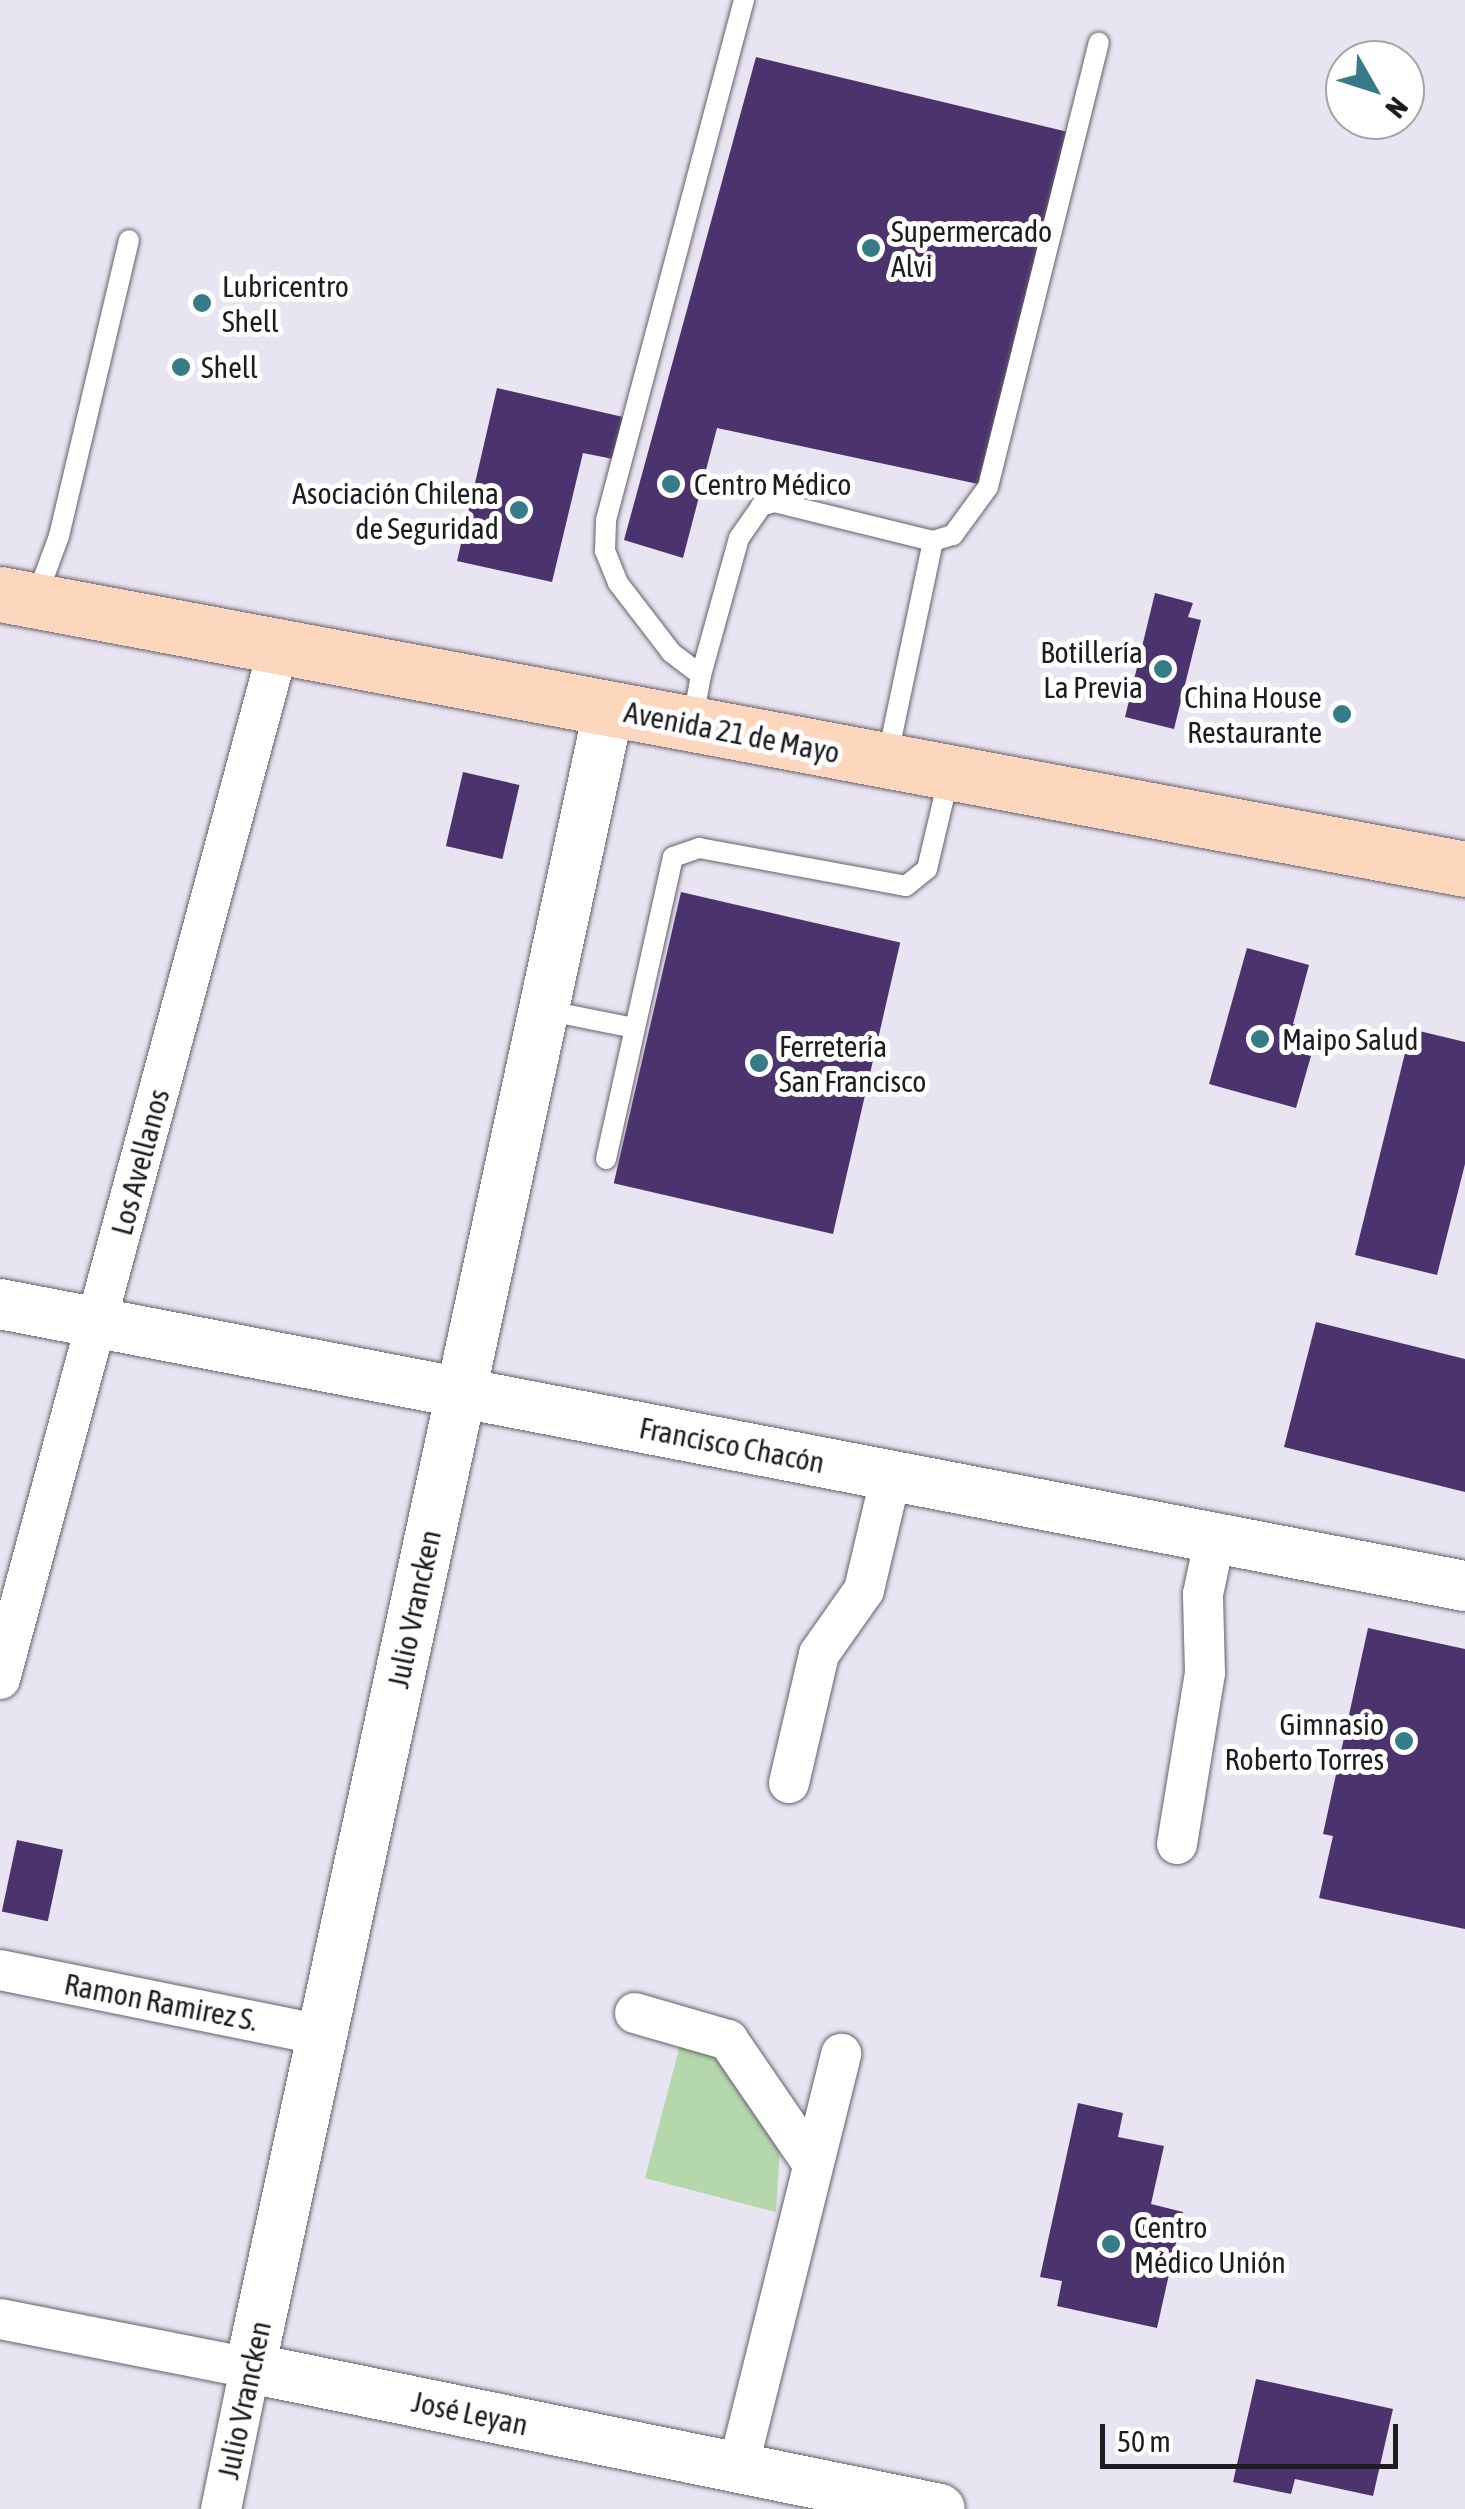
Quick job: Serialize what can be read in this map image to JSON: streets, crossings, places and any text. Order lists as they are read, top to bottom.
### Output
{
  "streets": {
    "main road": ["Avenida 21 de Mayo"],
    "street": [
      "Los Avellanos",
      "Francisco Chacón",
      "Julio Vrancken",
      "Ramon Ramirez S.",
      "José Leyan"
    ]
  },
  "crossings": [
    ["Avenida 21 de Mayo", "Los Avellanos"],
    ["Avenida 21 de Mayo", "Julio Vrancken"],
    ["Los Avellanos", "Francisco Chacón"],
    ["Francisco Chacón", "Julio Vrancken"],
    ["Julio Vrancken", "Ramon Ramirez S."],
    ["Julio Vrancken", "José Leyan"]
  ],
  "places": [
    "Supermercado Alvi",
    "Lubricentro Shell",
    "Shell",
    "Centro Médico",
    "Asociación Chilena de Seguridad",
    "Botillería La Previa",
    "China House Restaurante",
    "Maipo Salud",
    "Ferretería San Francisco",
    "Gimnasio Roberto Torres",
    "Centro Médico Unión"
  ],
  "scale_bar": "50 m",
  "north": "bottom right"
}
